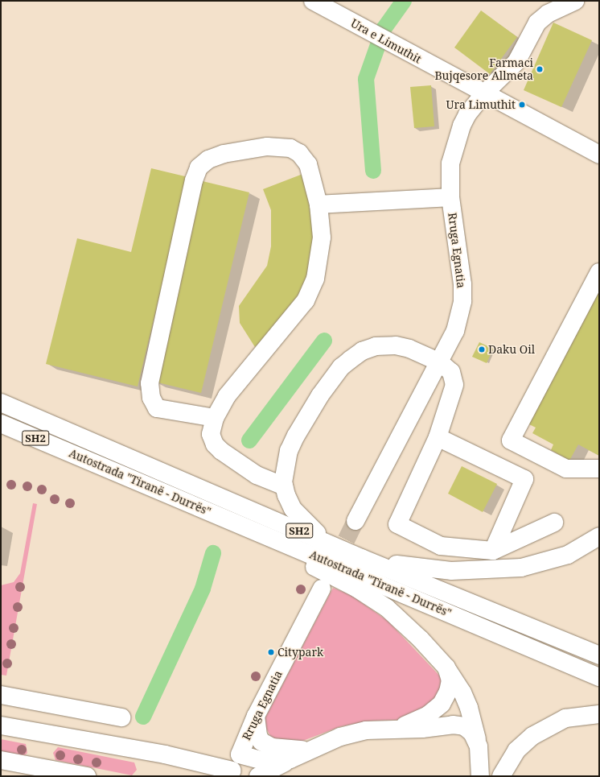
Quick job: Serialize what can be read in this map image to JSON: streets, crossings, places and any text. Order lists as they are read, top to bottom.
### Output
{
  "streets": {
    "main road": [
      "Ura e Limuthit",
      "Rruga Egnatia",
      "SH2",
      "Autostrada \"Tiranë - Durrës\""
    ]
  },
  "crossings": [
    ["Ura e Limuthit", "Rruga Egnatia"]
  ],
  "places": [
    "Farmaci Bujqesore Allmeta",
    "Ura Limuthit",
    "Daku Oil",
    "Citypark"
  ]
}
